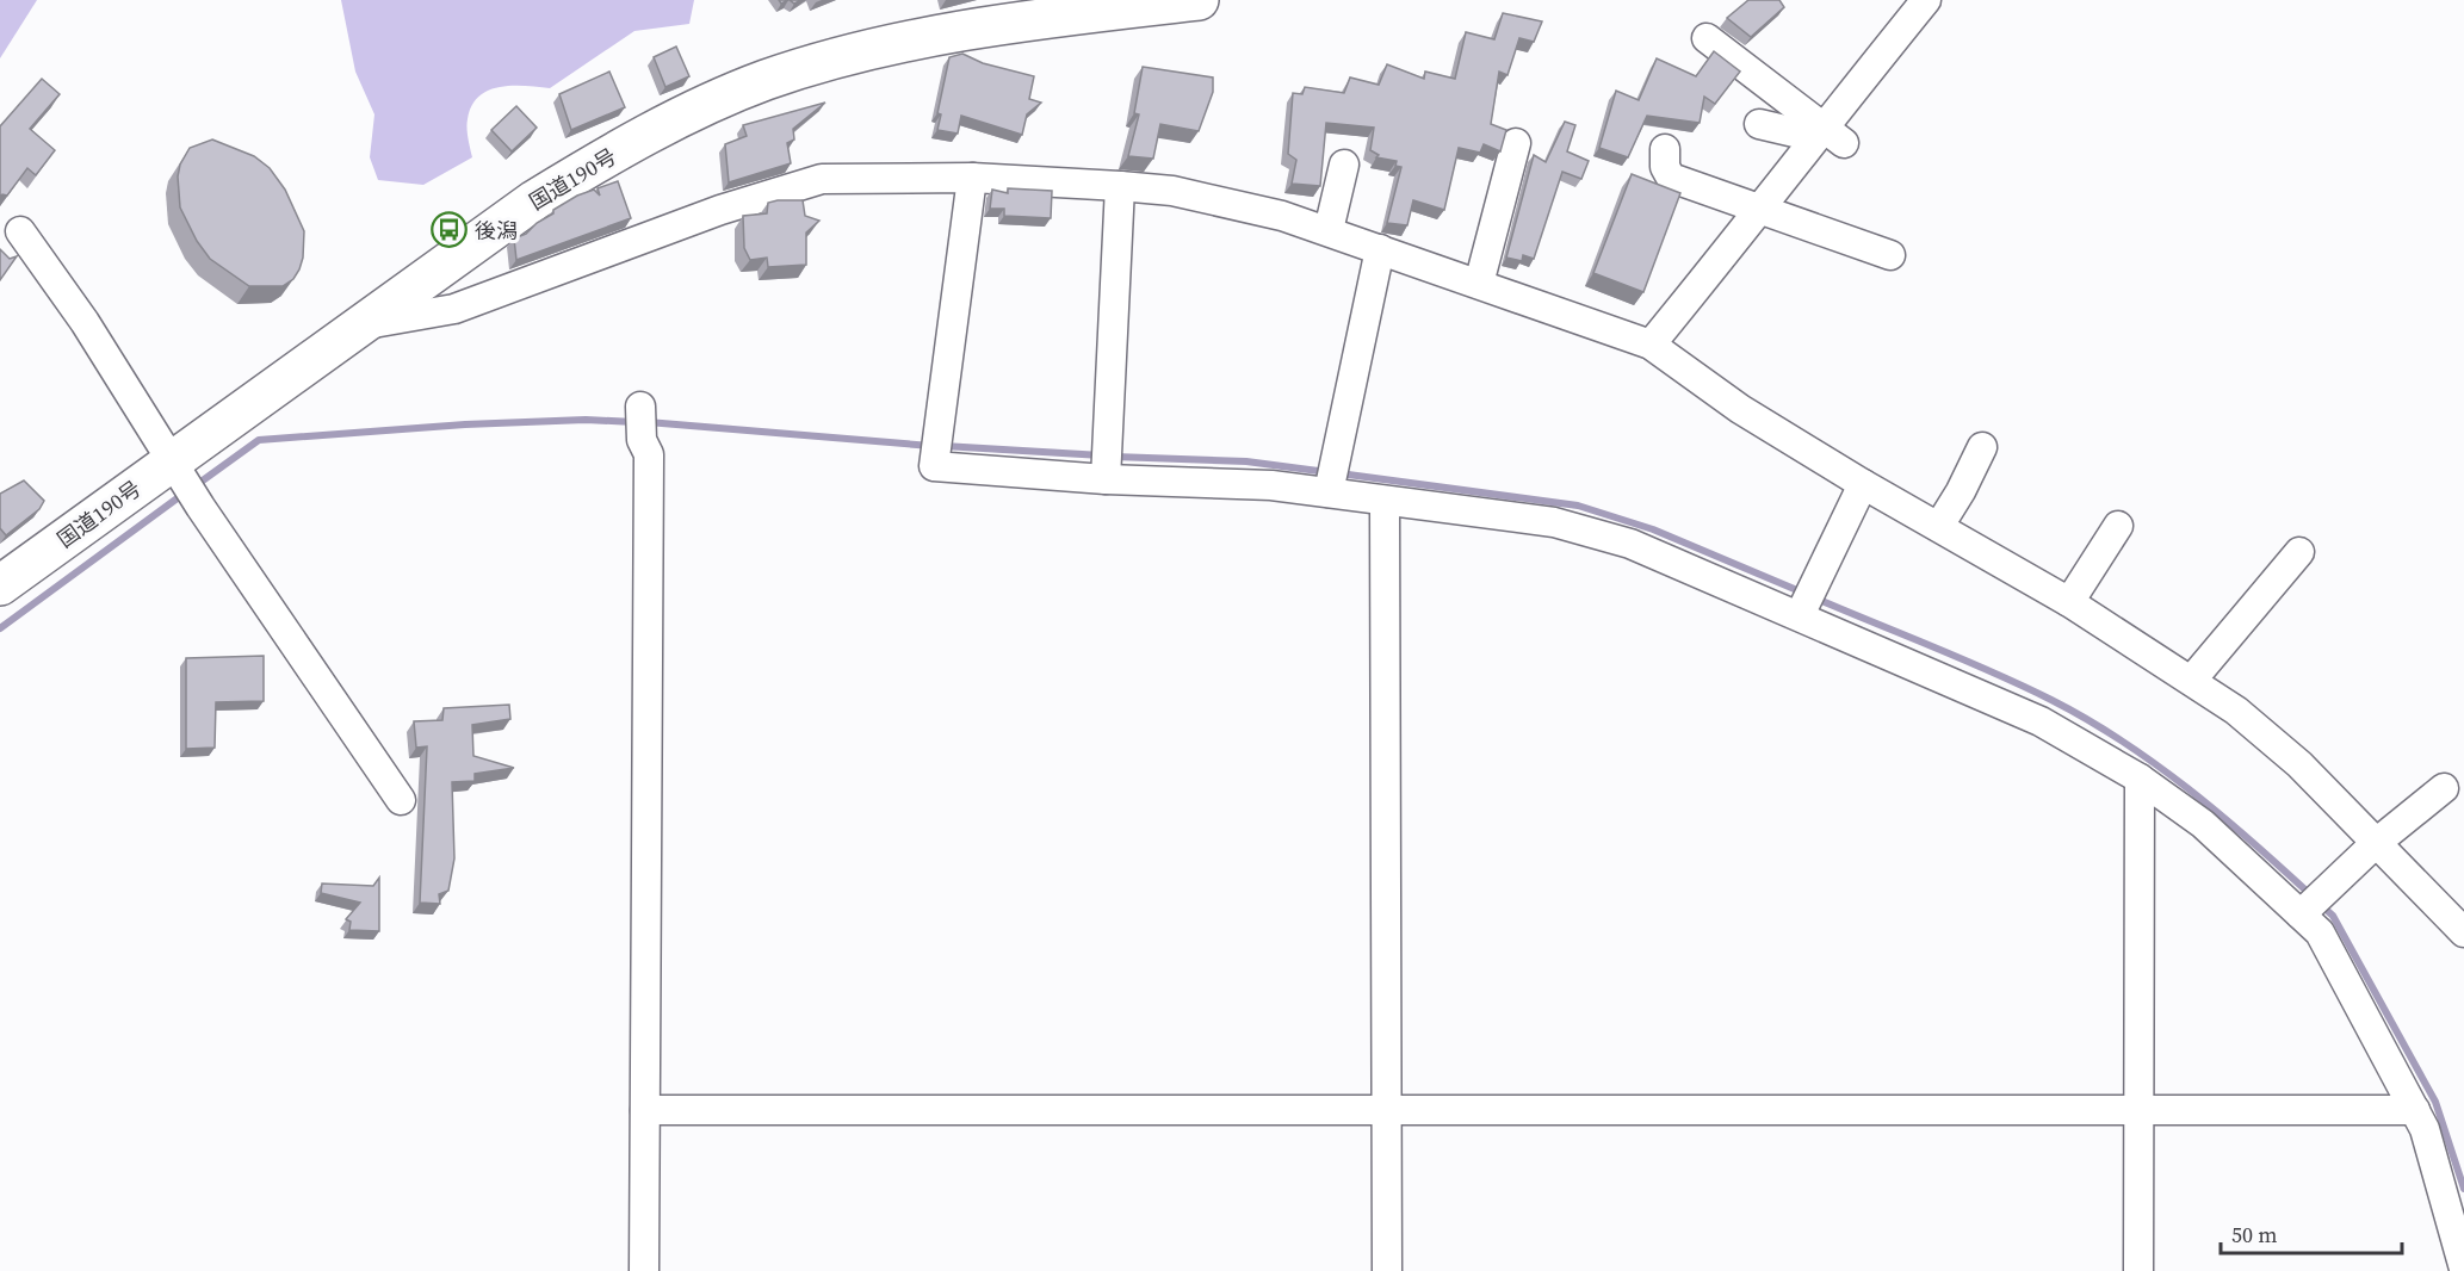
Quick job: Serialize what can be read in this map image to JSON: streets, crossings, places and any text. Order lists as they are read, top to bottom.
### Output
{
  "streets": {
    "highway": ["国道190号"]
  },
  "places": {
    "bus stop": ["後潟"]
  },
  "scale_bar": "50 m"
}
